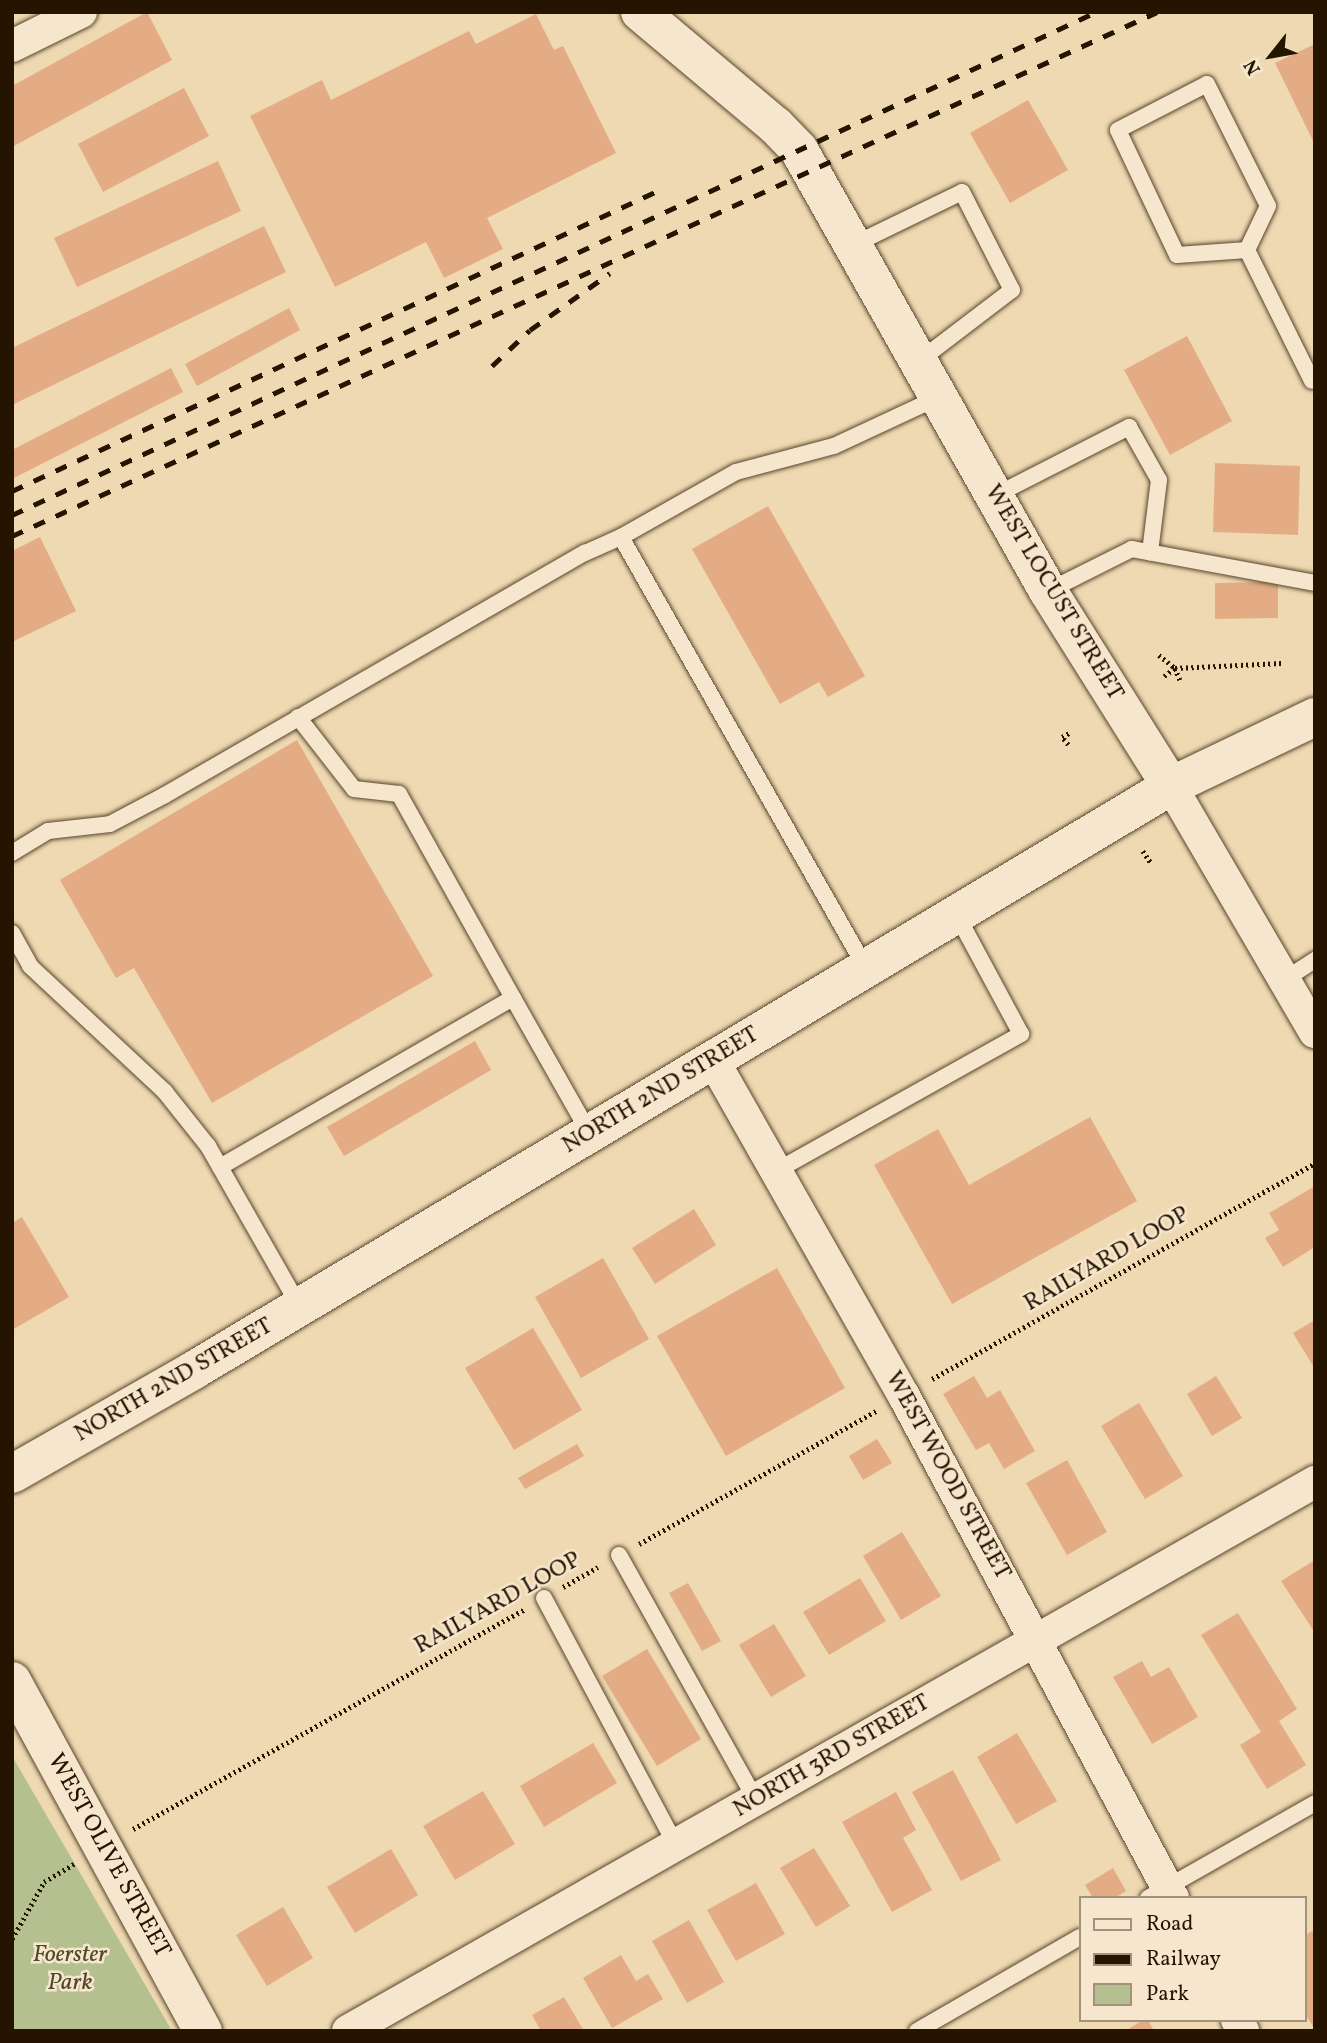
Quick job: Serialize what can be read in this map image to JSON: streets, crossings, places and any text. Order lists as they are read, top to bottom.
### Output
{
  "streets": {
    "main road": ["WEST LOCUST STREET", "NORTH 2ND STREET", "WEST OLIVE STREET"],
    "street": ["WEST WOOD STREET", "NORTH 3RD STREET"],
    "path": ["RAILYARD LOOP"]
  },
  "crossings": [
    ["WEST LOCUST STREET", "NORTH 2ND STREET"],
    ["NORTH 2ND STREET", "WEST WOOD STREET"],
    ["WEST WOOD STREET", "NORTH 3RD STREET"]
  ],
  "parks": ["Foerster Park"],
  "legend": ["Road", "Railway", "Park"],
  "north": "bottom left"
}
